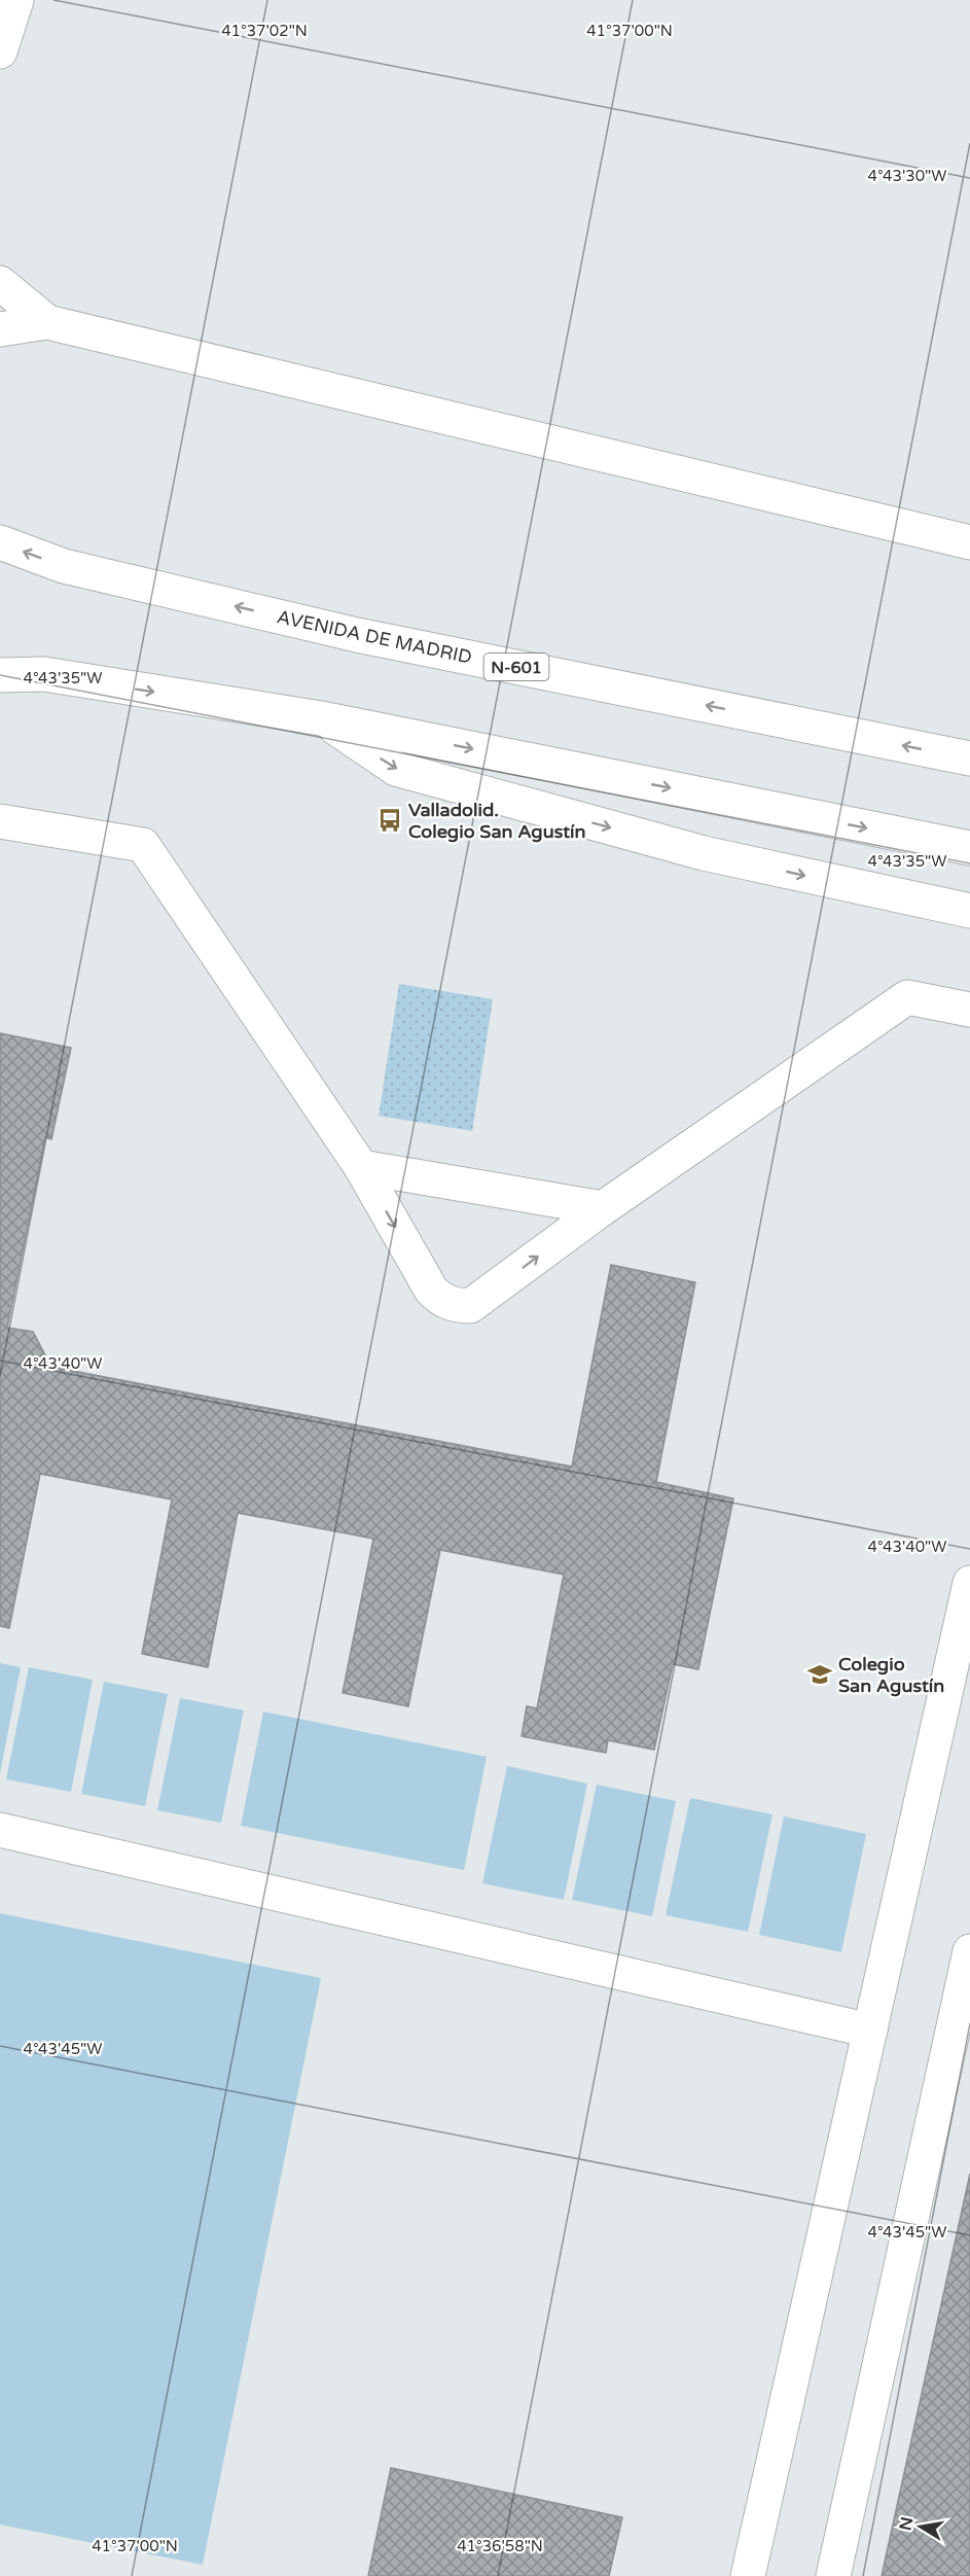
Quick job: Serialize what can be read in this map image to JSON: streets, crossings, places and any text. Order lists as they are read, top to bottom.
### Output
{
  "streets": {
    "main road": ["AVENIDA DE MADRID", "N-601"]
  },
  "places": {
    "bus stop": ["Valladolid. Colegio San Agustín"],
    "school or university": ["Colegio San Agustín"]
  },
  "north": "left",
  "coordinates": [
    "41°37'02\"N",
    "41°37'00\"N",
    "4°43'30\"W",
    "4°43'35\"W",
    "4°43'40\"W",
    "4°43'45\"W",
    "41°36'58\"N"
  ]
}
